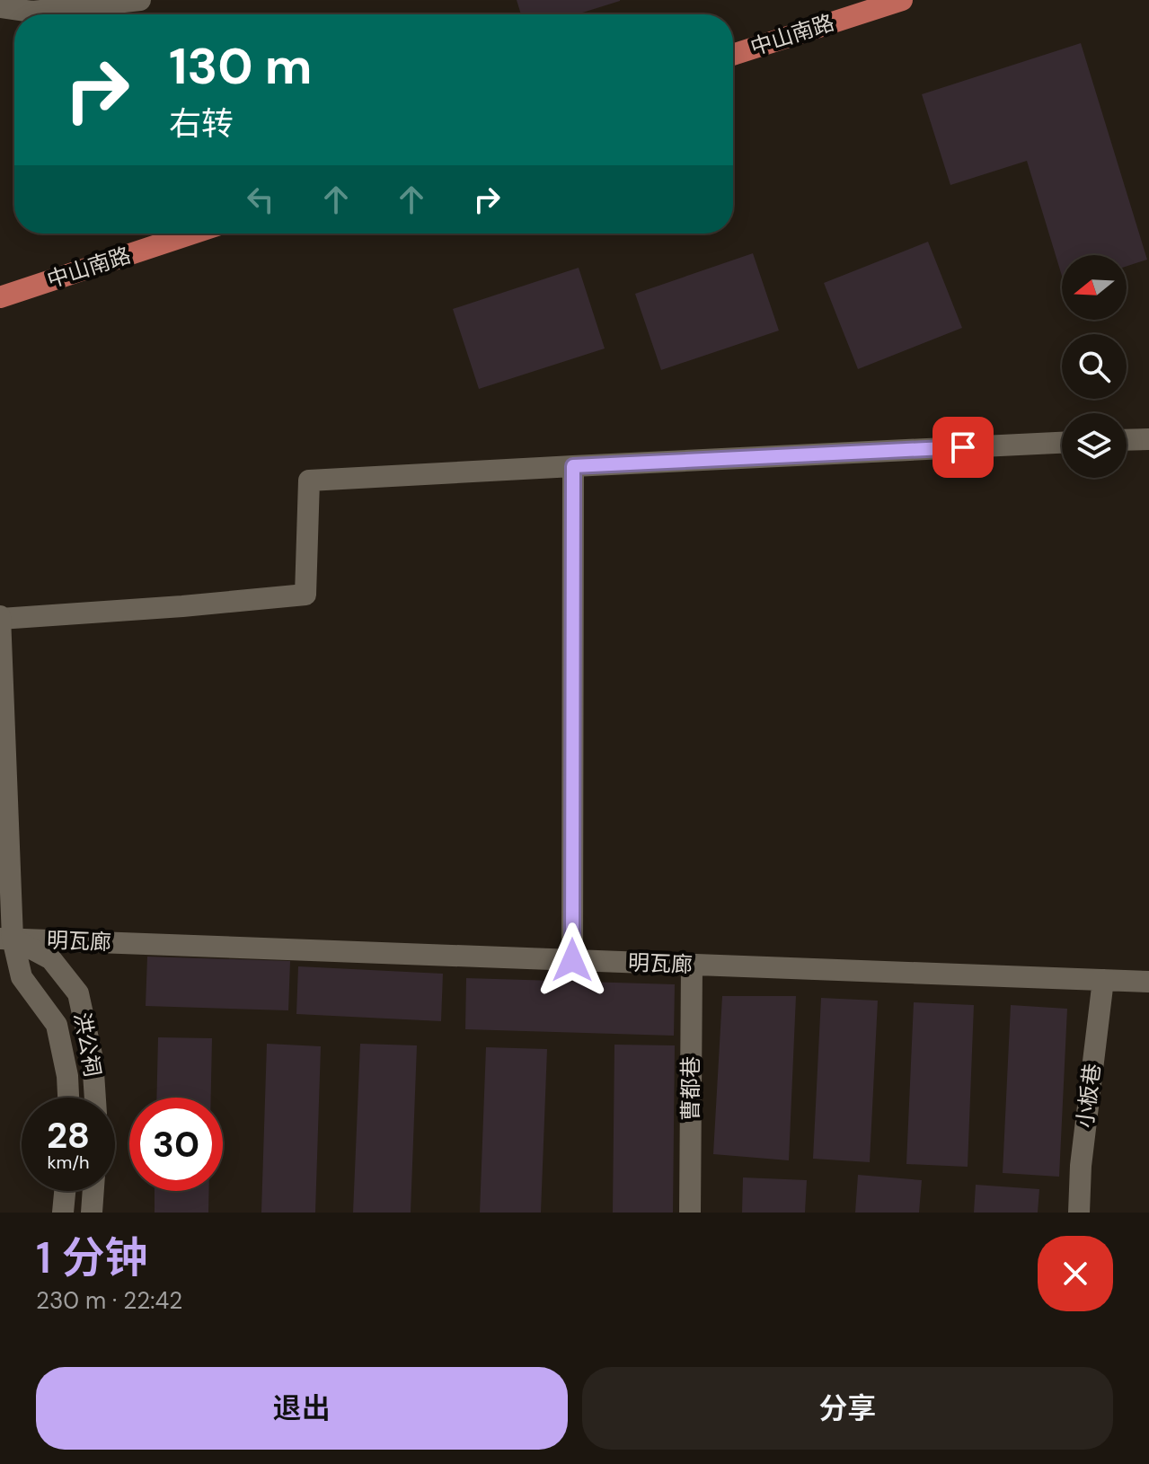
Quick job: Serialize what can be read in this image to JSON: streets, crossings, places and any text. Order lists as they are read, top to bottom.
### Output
{
  "streets": {
    "main road": ["中山南路"],
    "street": [
      "明瓦廊",
      "洪公祠",
      "曹都巷",
      "小板巷"
    ]
  },
  "crossings": [
    ["明瓦廊", "洪公祠"],
    ["明瓦廊", "曹都巷"],
    ["明瓦廊", "小板巷"]
  ],
  "north": "left",
  "page": {
    "turn": ["130 m", "右转"],
    "speed": "28 km/h",
    "limit": "30",
    "heading": ["1 分钟", "230 m · 22:42"],
    "buttons": ["退出", "分享"]
  }
}
